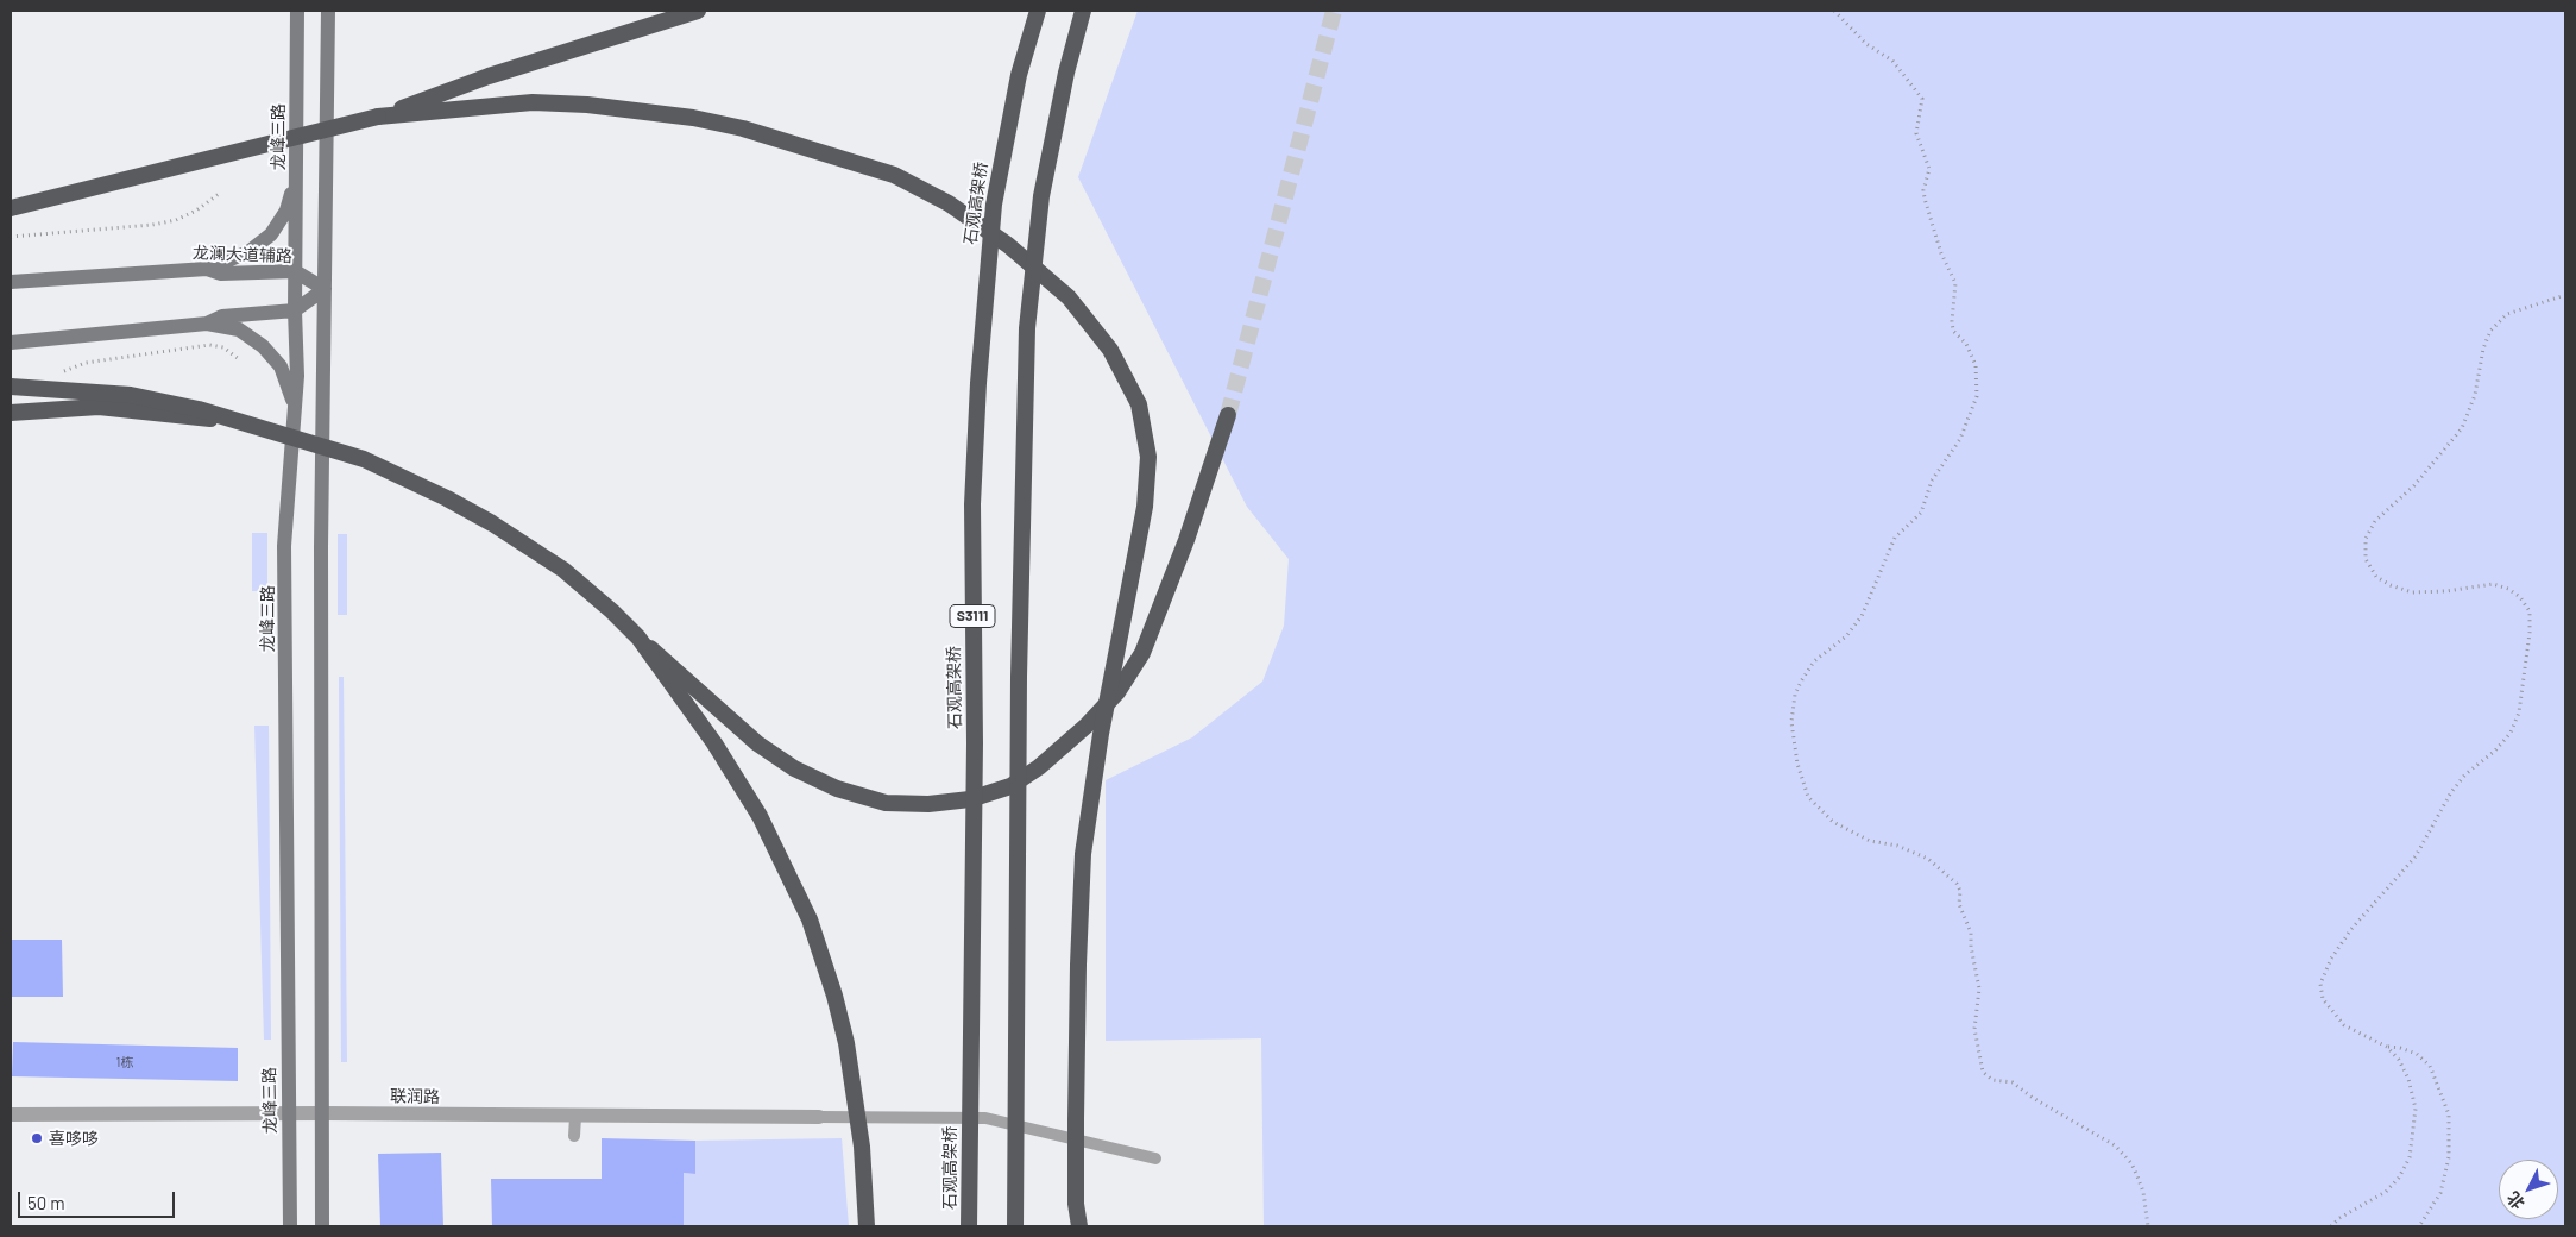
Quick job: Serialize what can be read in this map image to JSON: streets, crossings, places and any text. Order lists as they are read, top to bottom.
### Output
{
  "streets": {
    "highway": ["石观高架桥", "S3111"],
    "main road": ["龙峰三路", "龙澜大道辅路"],
    "street": ["联润路"]
  },
  "crossings": [
    ["龙峰三路", "龙澜大道辅路"],
    ["龙峰三路", "联润路"]
  ],
  "places": ["喜哆哆"],
  "house_numbers": ["1栋"],
  "scale_bar": "50 m",
  "north": "bottom left"
}
